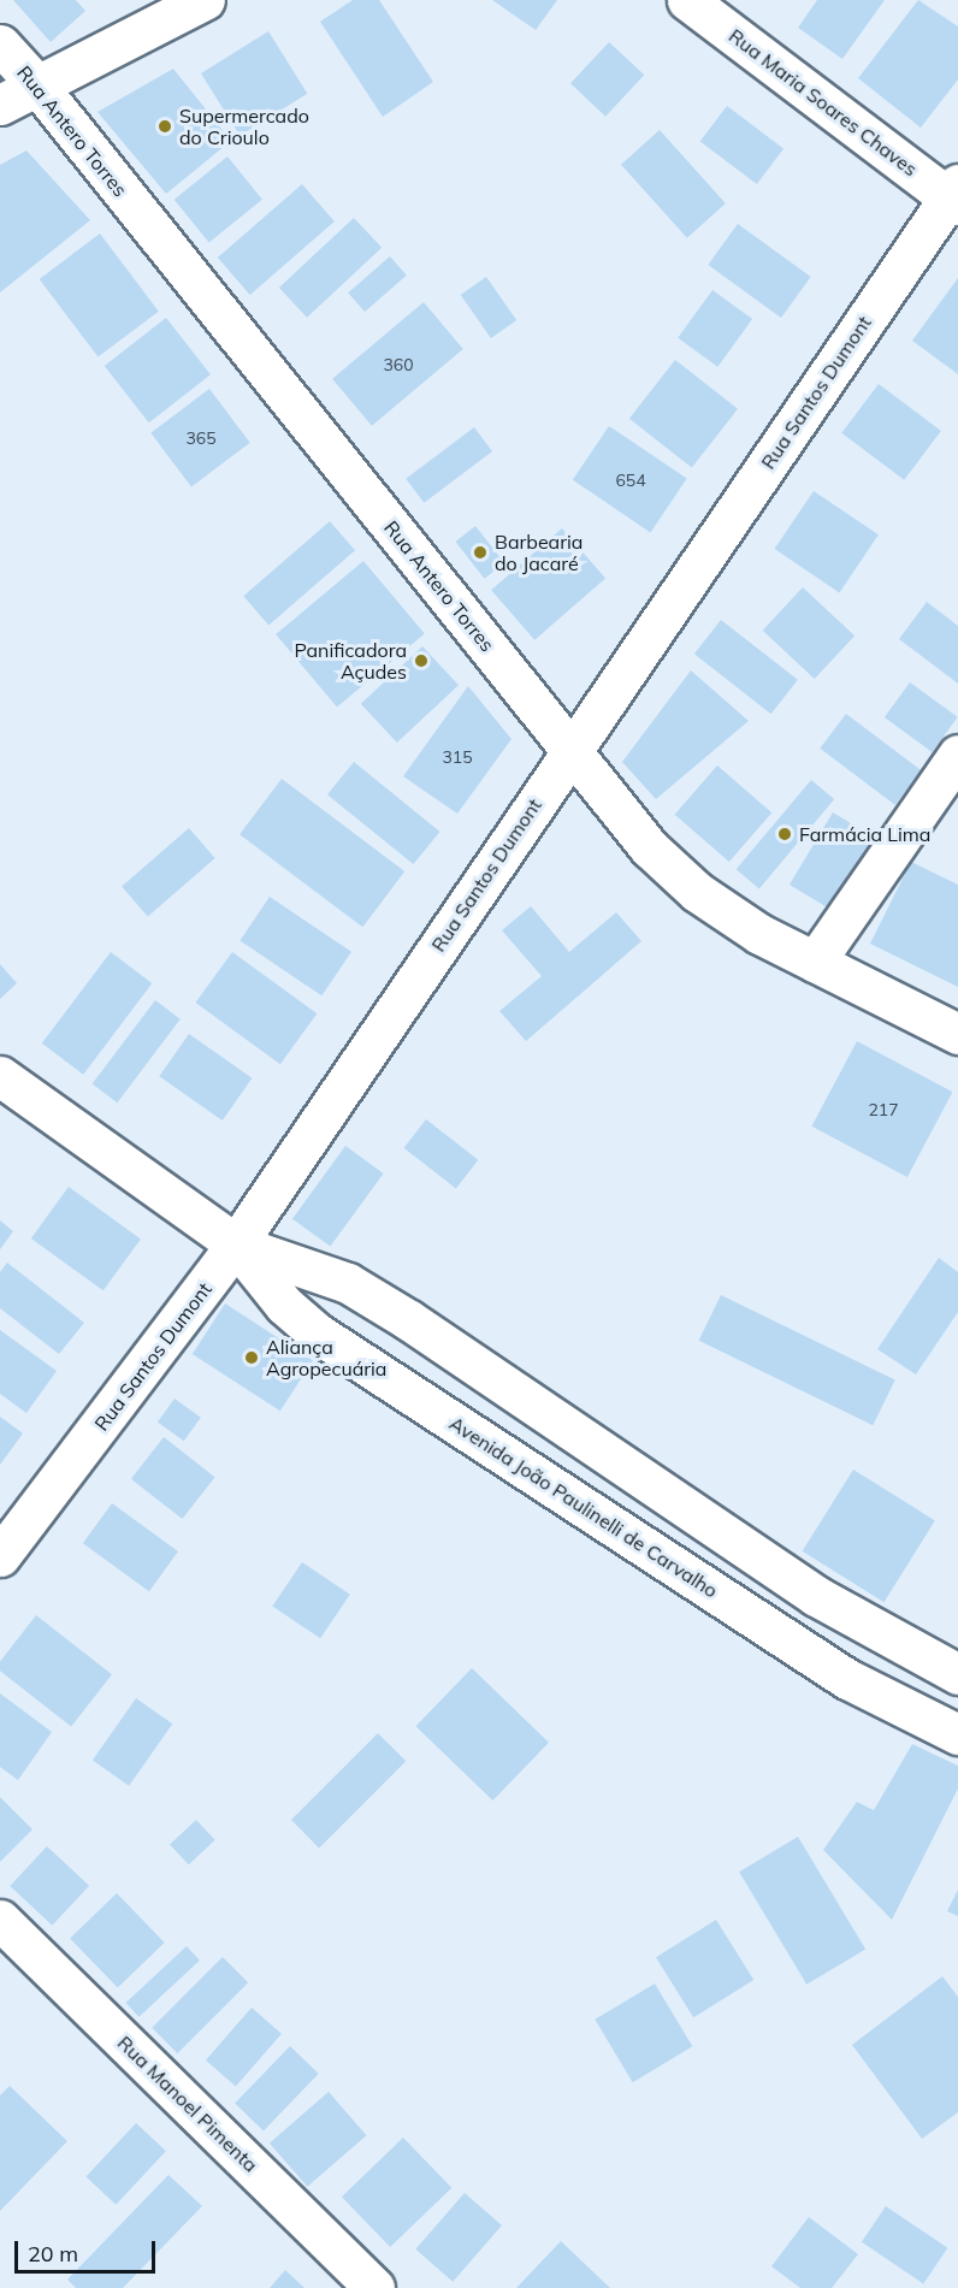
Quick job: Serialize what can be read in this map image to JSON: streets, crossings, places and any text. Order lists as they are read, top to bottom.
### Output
{
  "streets": {
    "street": [
      "Rua Maria Soares Chaves",
      "Rua Antero Torres",
      "Rua Santos Dumont",
      "Avenida João Paulinelli de Carvalho",
      "Rua Manoel Pimenta"
    ]
  },
  "crossings": [
    ["Rua Maria Soares Chaves", "Rua Santos Dumont"],
    ["Rua Antero Torres", "Rua Santos Dumont"],
    ["Rua Santos Dumont", "Avenida João Paulinelli de Carvalho"]
  ],
  "places": [
    "Supermercado do Crioulo",
    "Barbearia do Jacaré",
    "Panificadora Açudes",
    "Farmácia Lima",
    "Aliança Agropecuária"
  ],
  "house_numbers": [
    "360",
    "365",
    "654",
    "315",
    "217"
  ],
  "scale_bar": "20 m"
}
